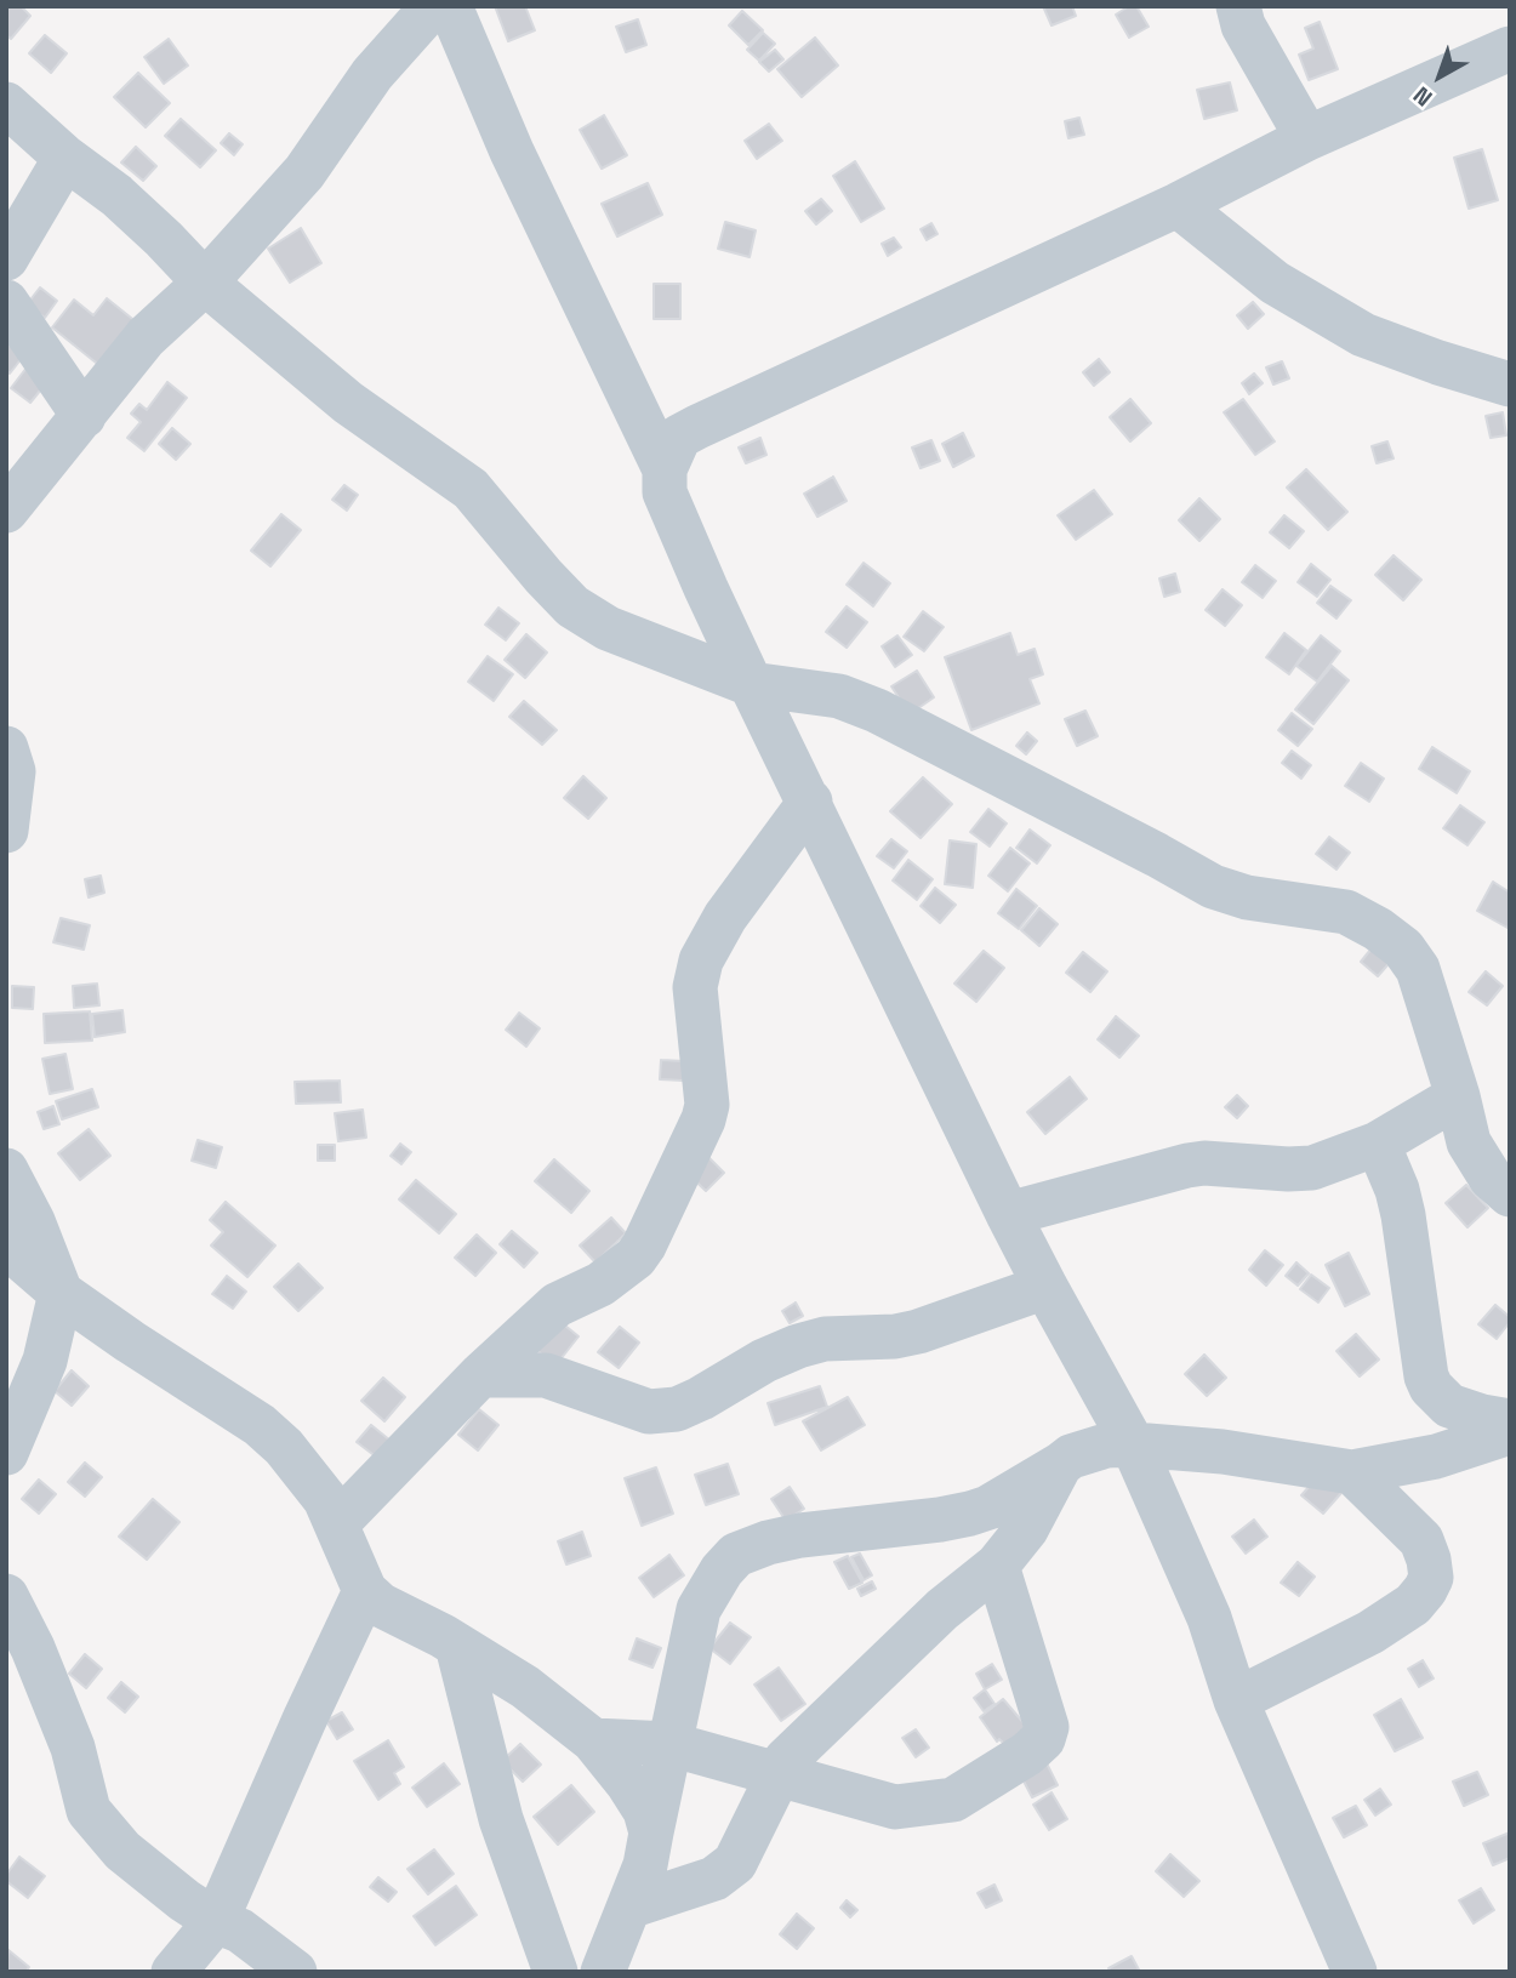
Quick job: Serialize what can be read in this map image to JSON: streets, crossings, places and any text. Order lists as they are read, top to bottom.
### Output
{
  "north": "bottom left"
}
